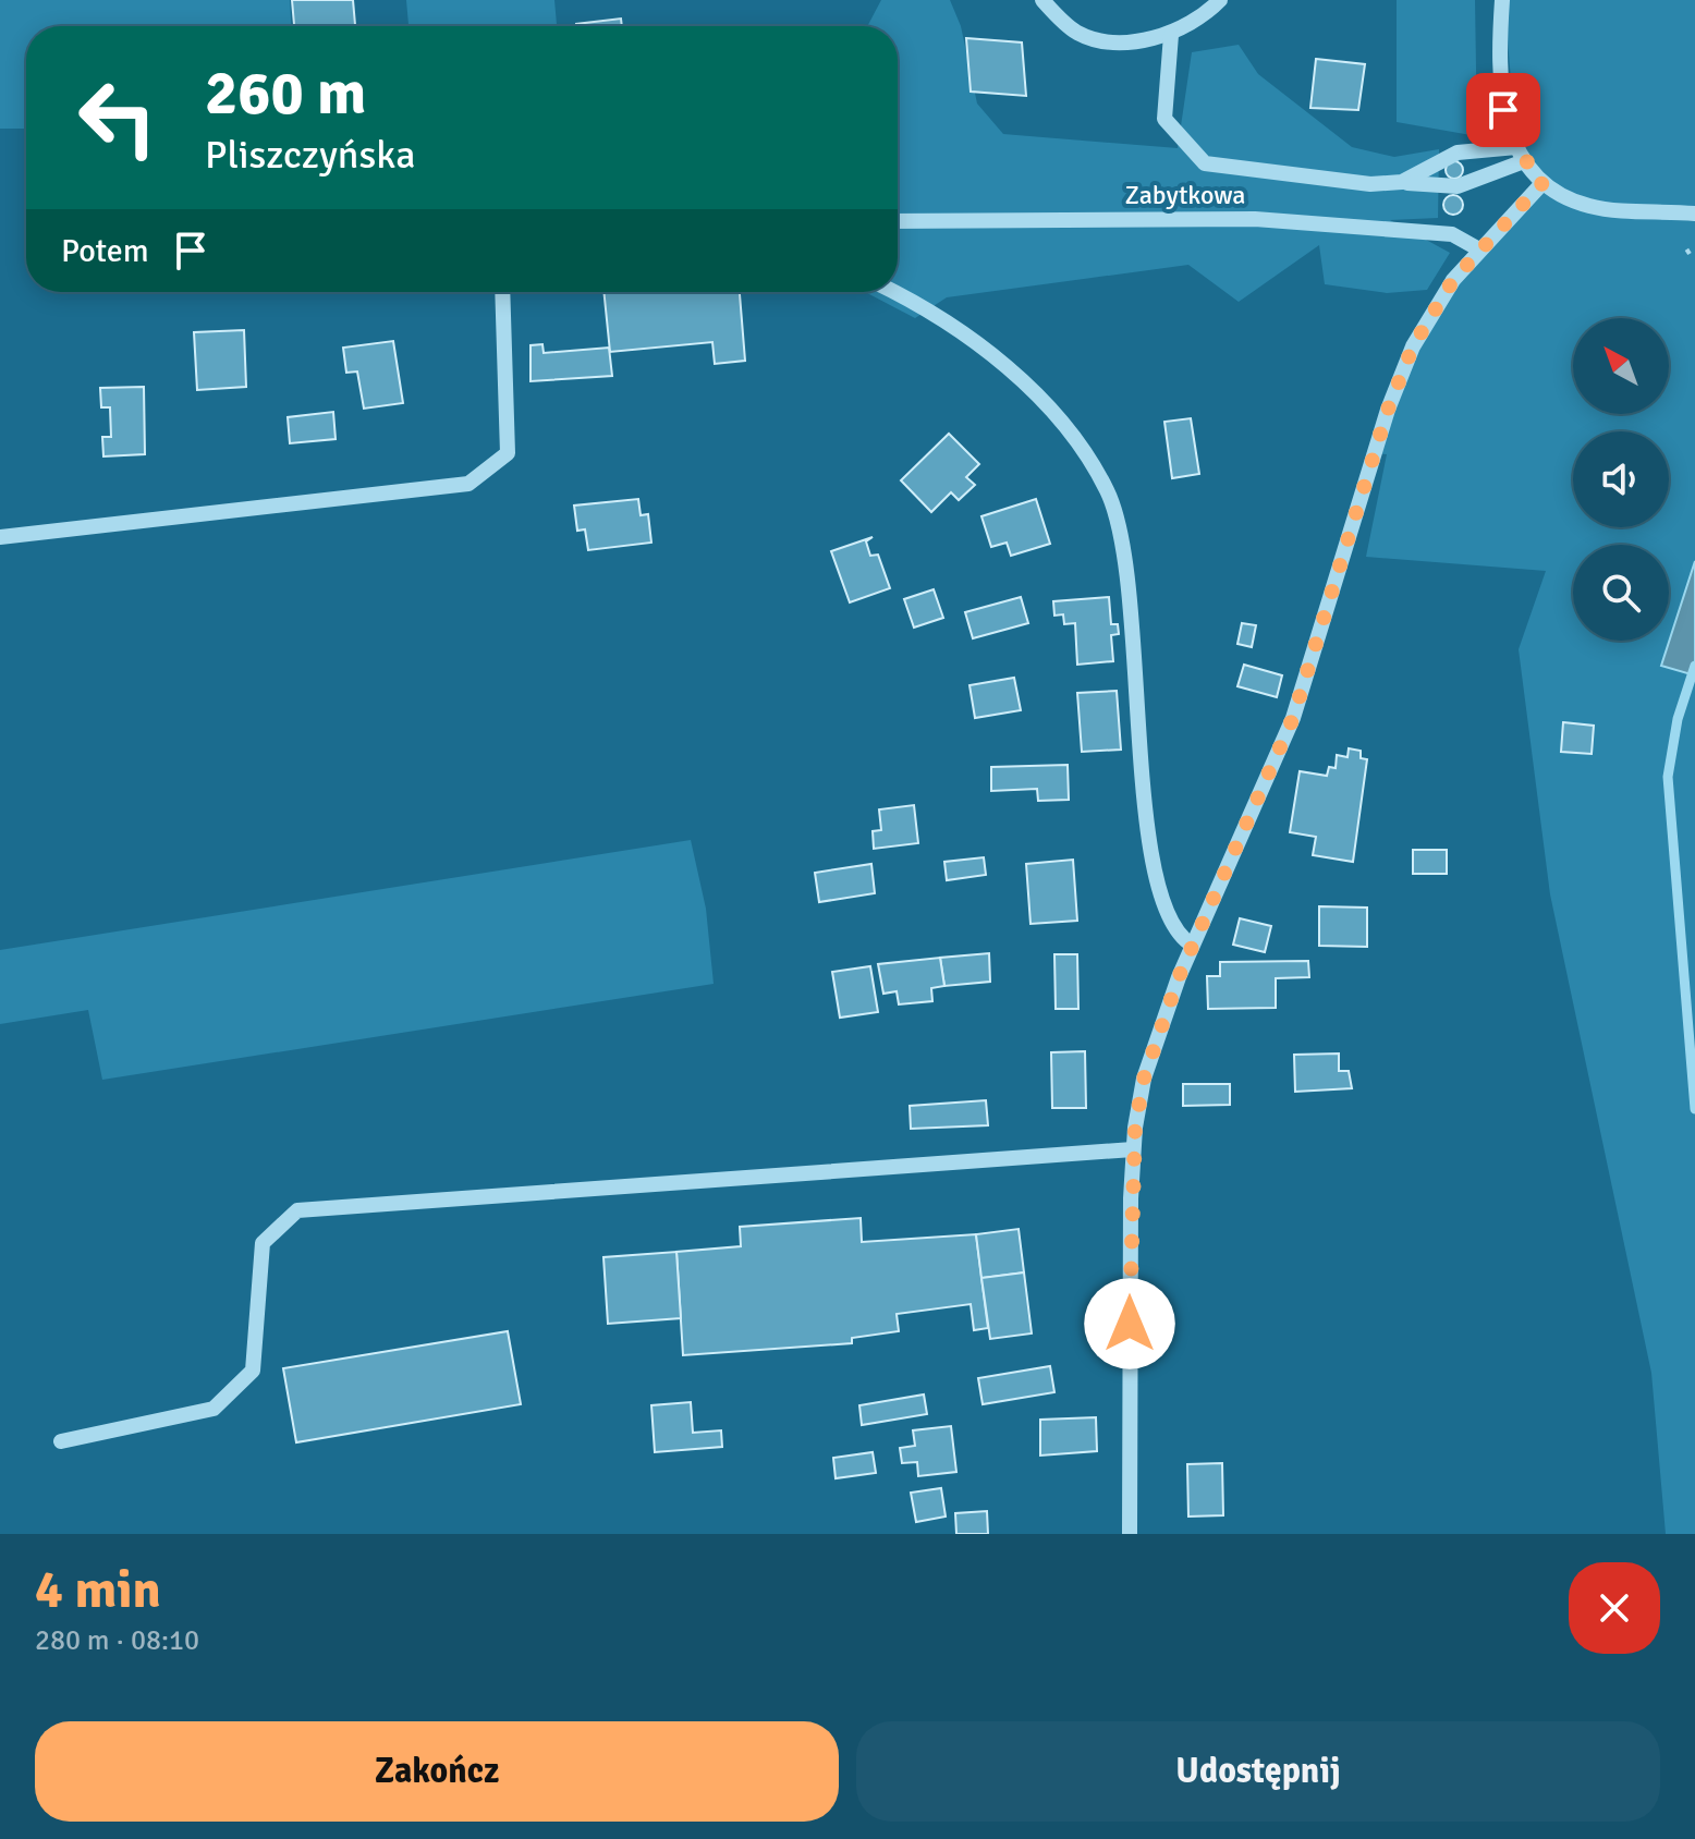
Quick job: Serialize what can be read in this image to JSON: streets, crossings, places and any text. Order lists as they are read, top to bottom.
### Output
{
  "streets": {
    "street": ["Zabytkowa"]
  },
  "north": "top left",
  "page": {
    "turn": ["260 m", "Pliszczyńska"],
    "then": "Potem",
    "heading": ["4 min", "280 m · 08:10"],
    "buttons": ["Zakończ", "Udostępnij"]
  }
}
